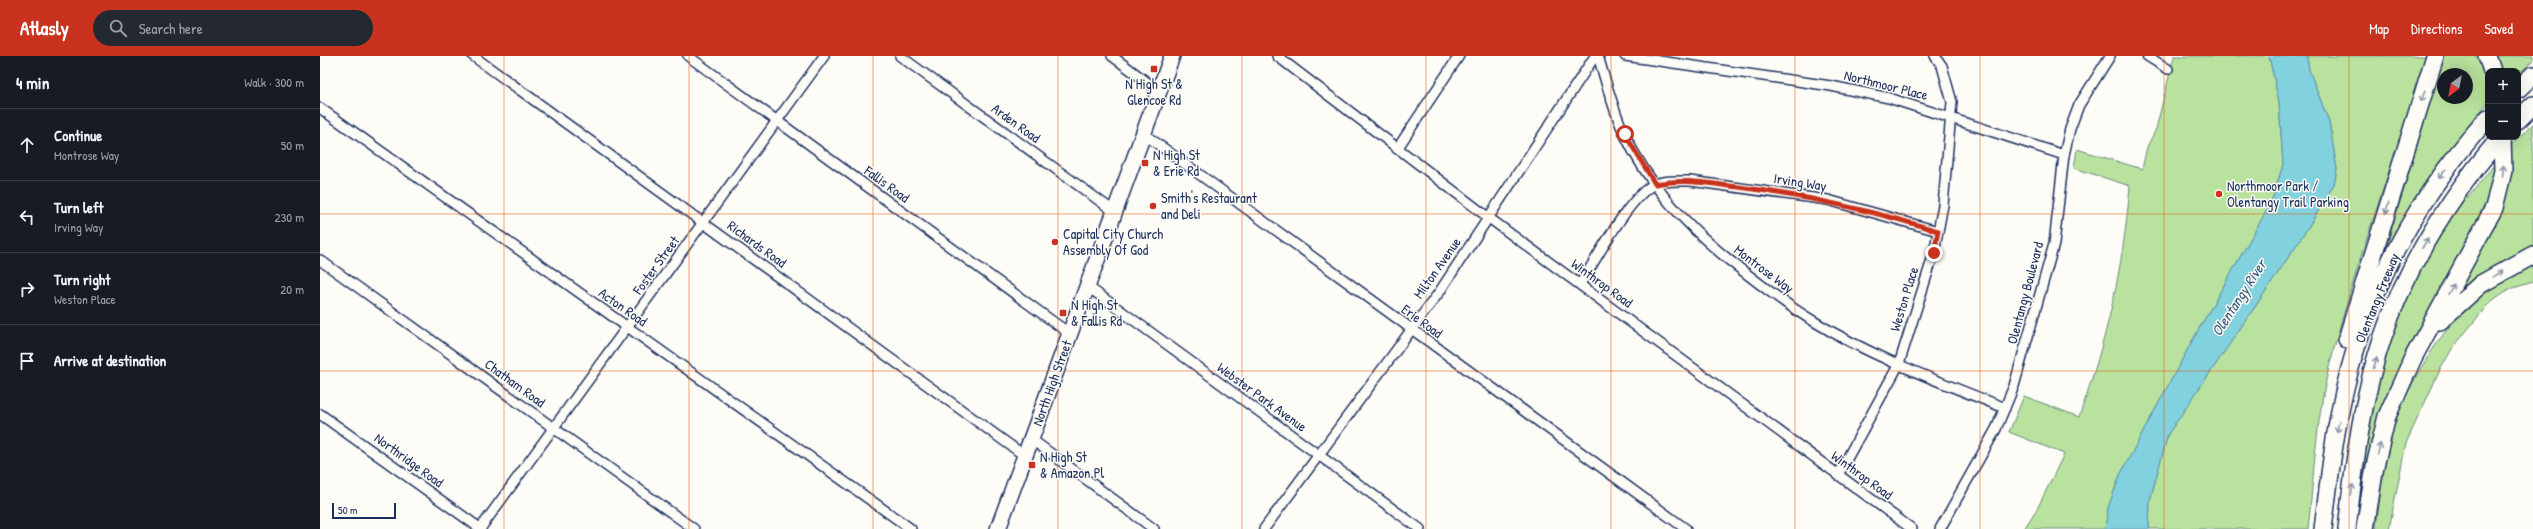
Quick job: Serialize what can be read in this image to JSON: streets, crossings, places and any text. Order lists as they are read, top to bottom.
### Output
{
  "streets": {
    "highway": ["Olentangy Freeway"],
    "main road": ["North High Street"],
    "street": [
      "Northmoor Place",
      "Arden Road",
      "Irving Way",
      "Fallis Road",
      "Richards Road",
      "Foster Street",
      "Milton Avenue",
      "Montrose Way",
      "Winthrop Road",
      "Olentangy Boulevard",
      "Weston Place",
      "Acton Road",
      "Erie Road",
      "Chatham Road",
      "Webster Park Avenue",
      "Northridge Road"
    ]
  },
  "crossings": [
    ["Northmoor Place", "Olentangy Boulevard"],
    ["Northmoor Place", "Weston Place"],
    ["Arden Road", "North High Street"],
    ["Irving Way", "Montrose Way"],
    ["Irving Way", "Weston Place"],
    ["Fallis Road", "Foster Street"],
    ["Fallis Road", "North High Street"],
    ["Richards Road", "Foster Street"],
    ["Richards Road", "North High Street"],
    ["Foster Street", "Acton Road"],
    ["Foster Street", "Chatham Road"],
    ["Foster Street", "Northridge Road"],
    ["Milton Avenue", "Montrose Way"],
    ["Milton Avenue", "Winthrop Road"],
    ["Milton Avenue", "Erie Road"],
    ["Milton Avenue", "Webster Park Avenue"],
    ["Montrose Way", "Olentangy Boulevard"],
    ["Montrose Way", "Weston Place"],
    ["Winthrop Road", "Weston Place"],
    ["Erie Road", "North High Street"],
    ["North High Street", "Webster Park Avenue"]
  ],
  "water": ["Olentangy River"],
  "places": {
    "transit": [
      "N High St & Glencoe Rd",
      "N High St & Erie Rd",
      "N High St & Fallis Rd",
      "N High St & Amazon Pl"
    ],
    "other": ["Northmoor Park / Olentangy Trail Parking", "Smith's Restaurant and Deli", "Capital City Church Assembly Of God"]
  },
  "scale_bar": "50 m",
  "north": "bottom left",
  "page": {
    "header": "Atlasly",
    "search": "Search here",
    "nav": ["Map", "Directions", "Saved"],
    "heading": ["4 min", "Walk · 300 m"],
    "map_buttons": ["+", "−"],
    "list": [
      ["Continue", "Montrose Way", "50 m"],
      ["Turn left", "Irving Way", "230 m"],
      ["Turn right", "Weston Place", "20 m"],
      "Arrive at destination"
    ],
    "scale": "50 m"
  }
}
